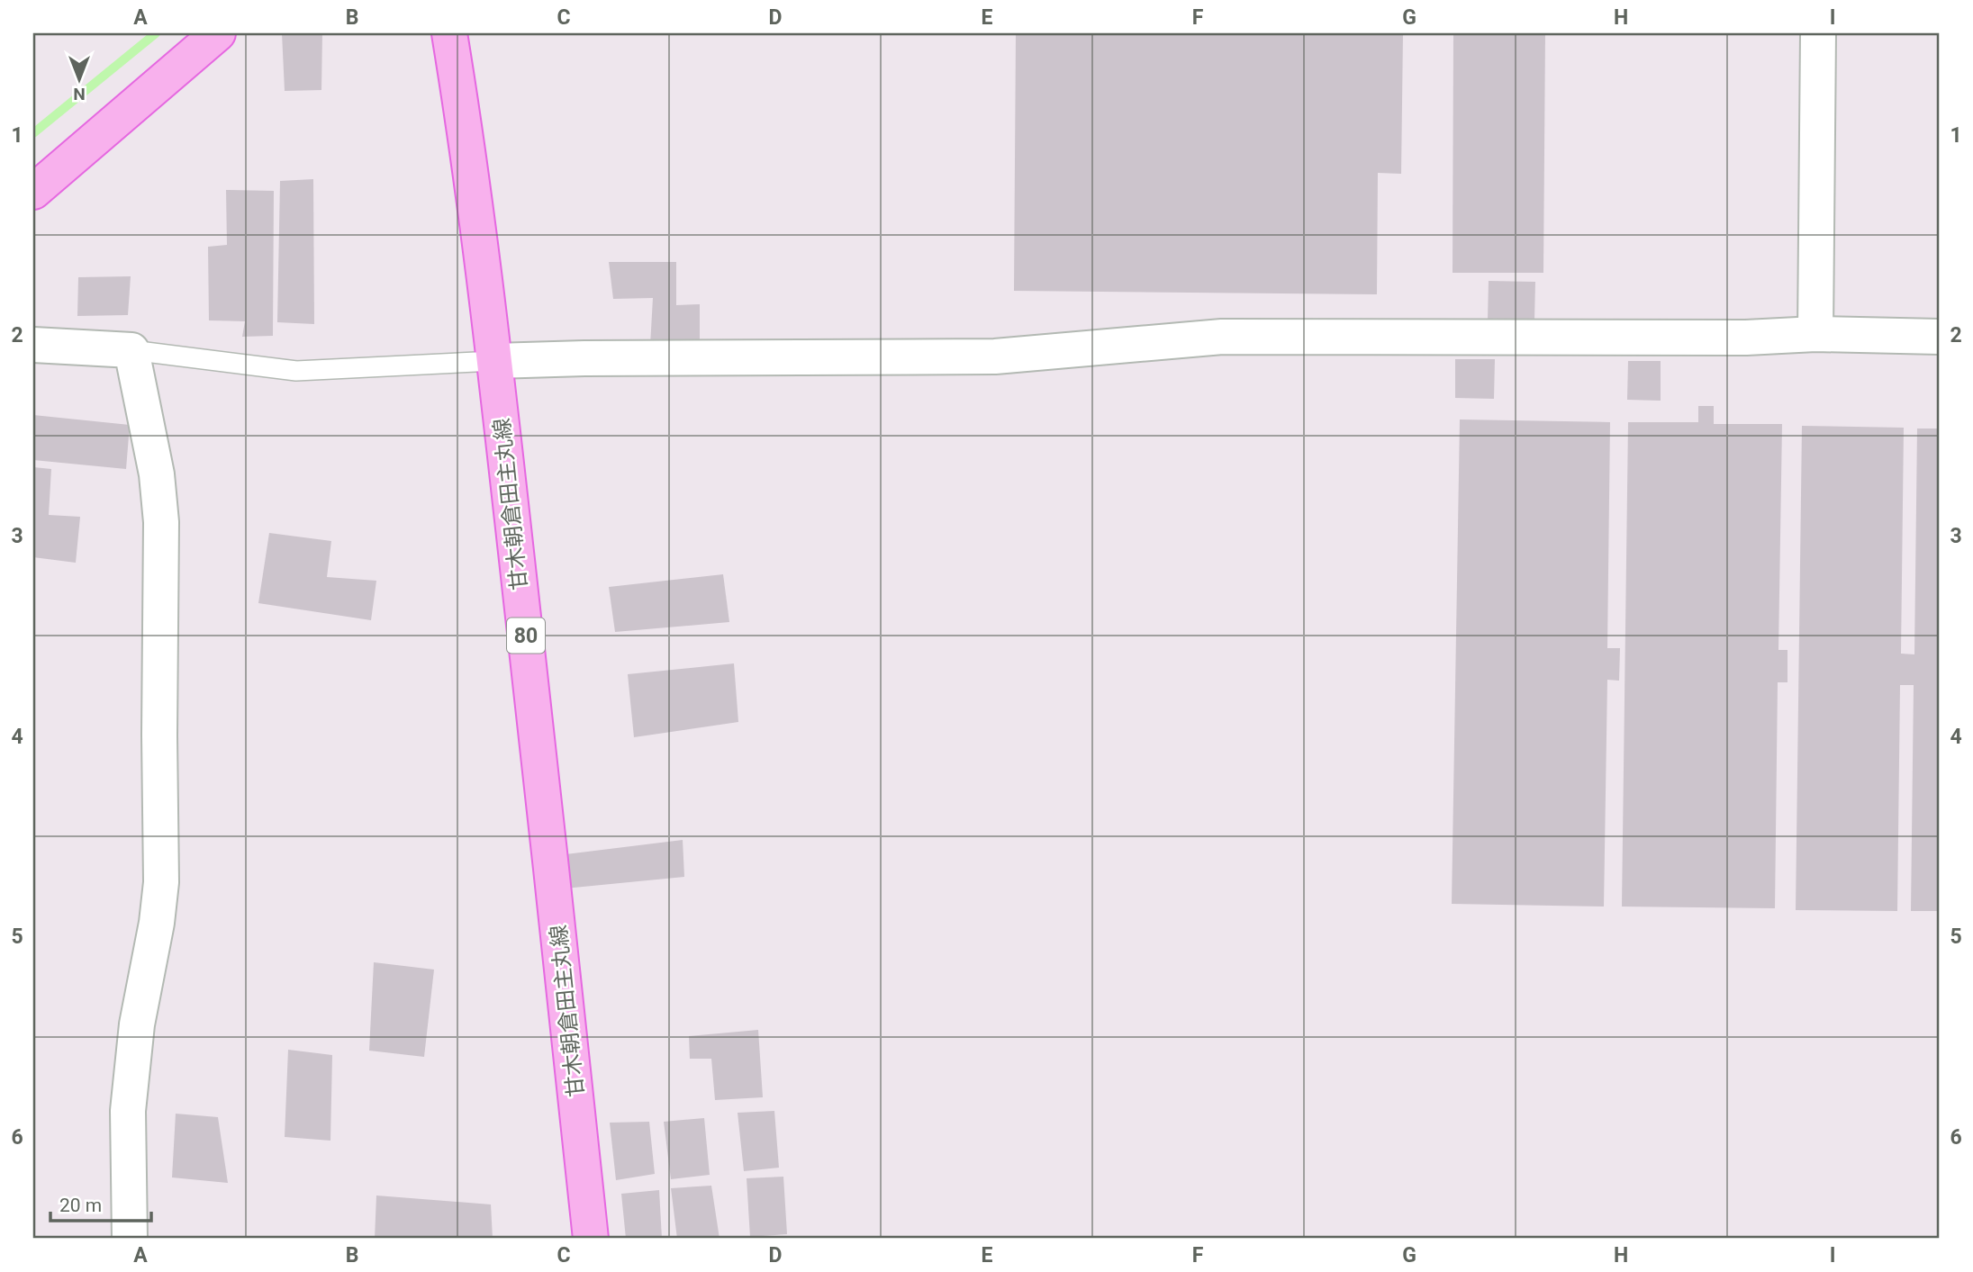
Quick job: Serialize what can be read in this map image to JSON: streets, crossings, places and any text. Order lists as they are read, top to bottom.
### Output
{
  "streets": {
    "main road": ["甘木朝倉田主丸線", "80"]
  },
  "scale_bar": "20 m",
  "north": "bottom",
  "grid": {
    "columns": [
      "A",
      "B",
      "C",
      "D",
      "E",
      "F",
      "G",
      "H",
      "I"
    ],
    "rows": [
      "1",
      "2",
      "3",
      "4",
      "5",
      "6"
    ]
  }
}
